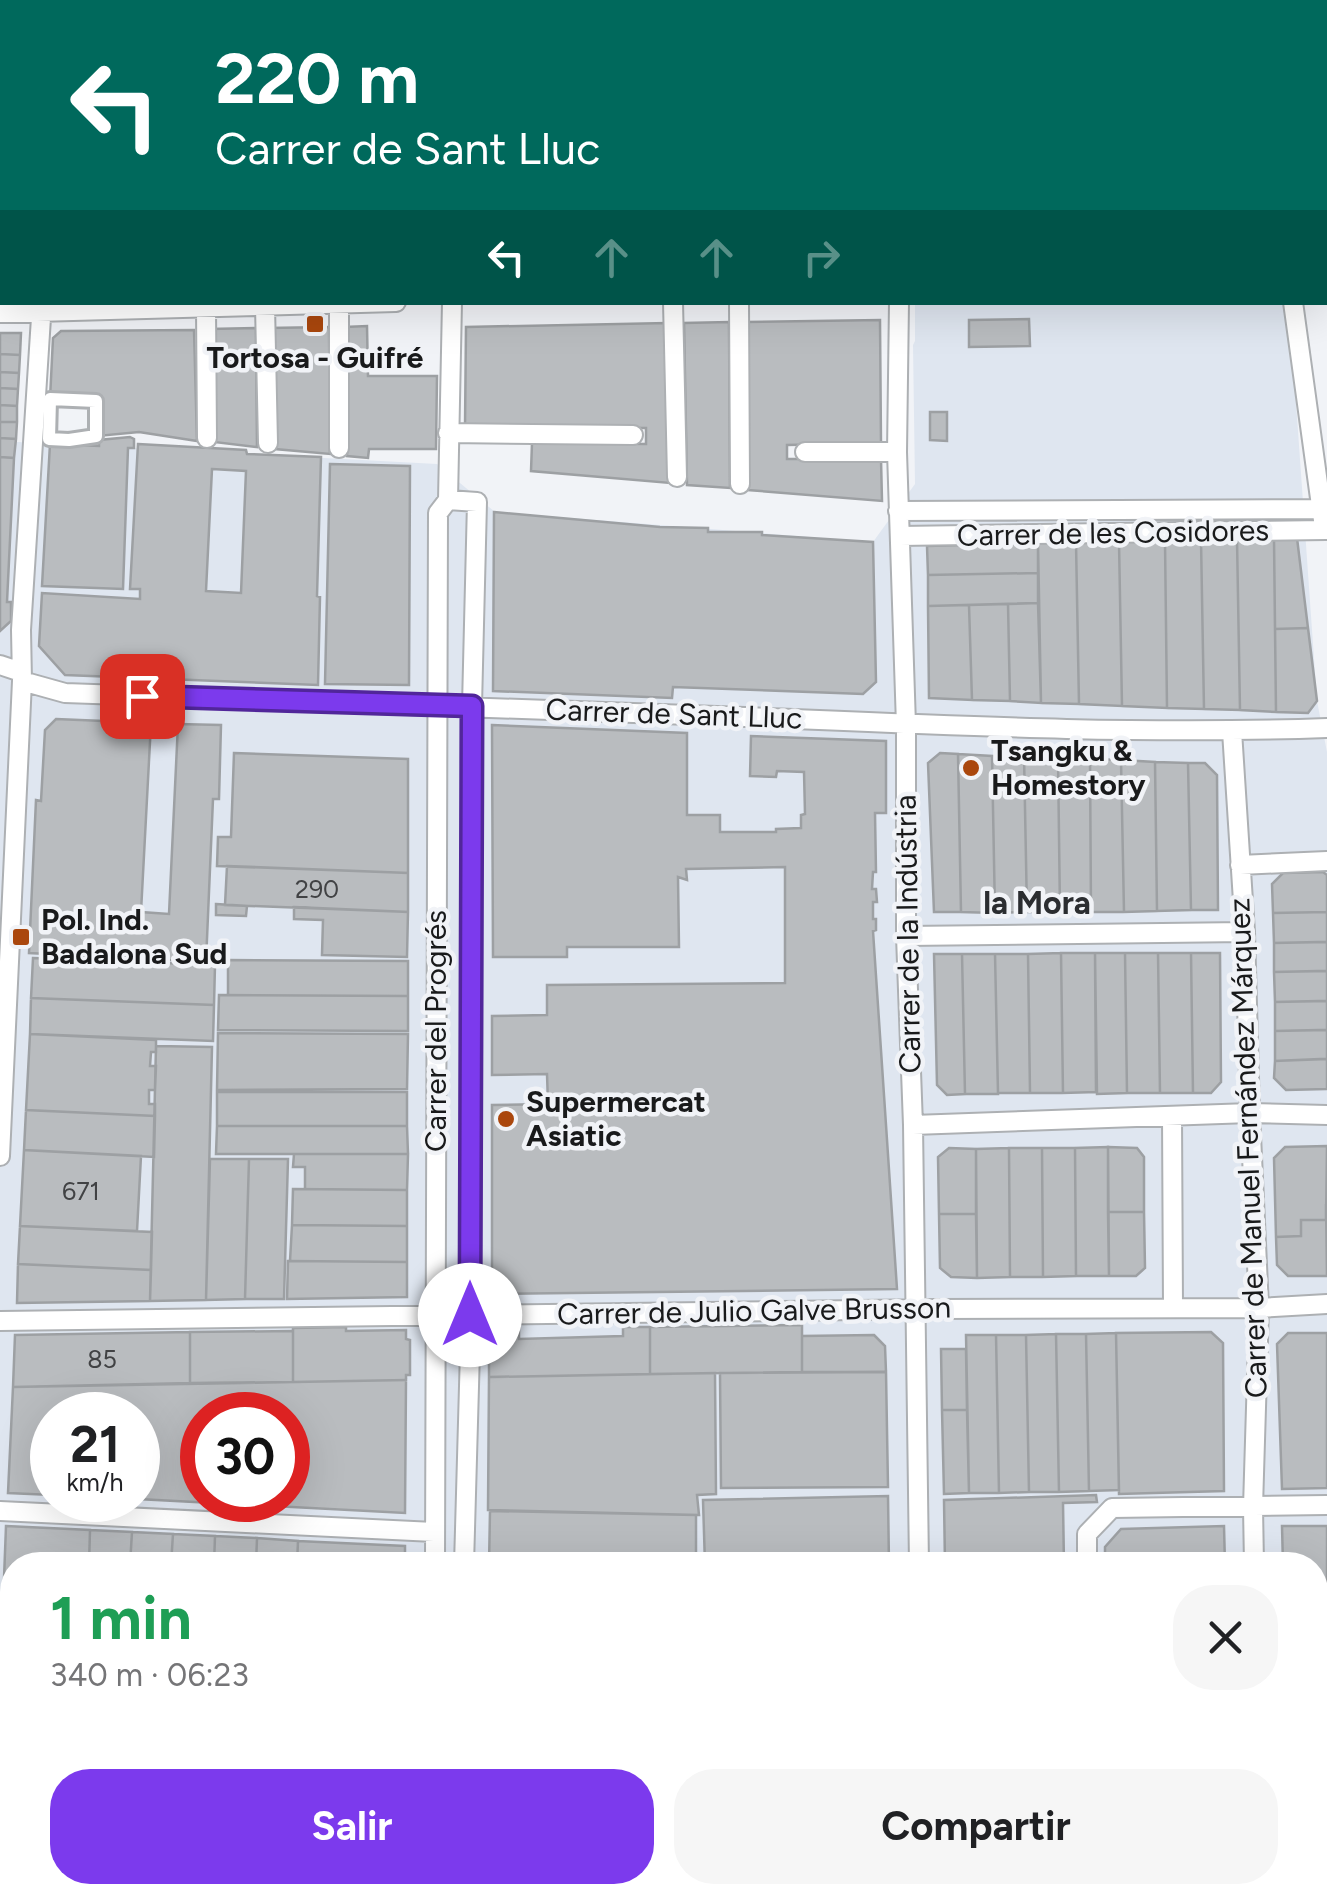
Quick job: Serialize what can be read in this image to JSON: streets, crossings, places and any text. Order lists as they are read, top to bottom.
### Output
{
  "streets": {
    "street": [
      "Carrer de les Cosidores",
      "Carrer de Sant Lluc",
      "Carrer de la Indústria",
      "Carrer del Progrés",
      "Carrer de Manuel Fernández Márquez",
      "Carrer de Julio Galve Brusson"
    ]
  },
  "crossings": [
    ["Carrer de les Cosidores", "Carrer de la Indústria"],
    ["Carrer de Sant Lluc", "Carrer de la Indústria"],
    ["Carrer de Sant Lluc", "Carrer del Progrés"],
    ["Carrer de Sant Lluc", "Carrer de Manuel Fernández Márquez"],
    ["Carrer de la Indústria", "Carrer de Julio Galve Brusson"],
    ["Carrer del Progrés", "Carrer de Julio Galve Brusson"],
    ["Carrer de Manuel Fernández Márquez", "Carrer de Julio Galve Brusson"]
  ],
  "districts": ["la Mora"],
  "places": {
    "transit": ["Tortosa - Guifré", "Pol. Ind. Badalona Sud"],
    "other": ["Tsangku & Homestory", "Supermercat Asiatic"]
  },
  "house_numbers": ["290", "671", "85"],
  "page": {
    "turn": ["220 m", "Carrer de Sant Lluc"],
    "speed": "21 km/h",
    "limit": "30",
    "heading": ["1 min", "340 m · 06:23"],
    "buttons": ["Salir", "Compartir"]
  }
}
